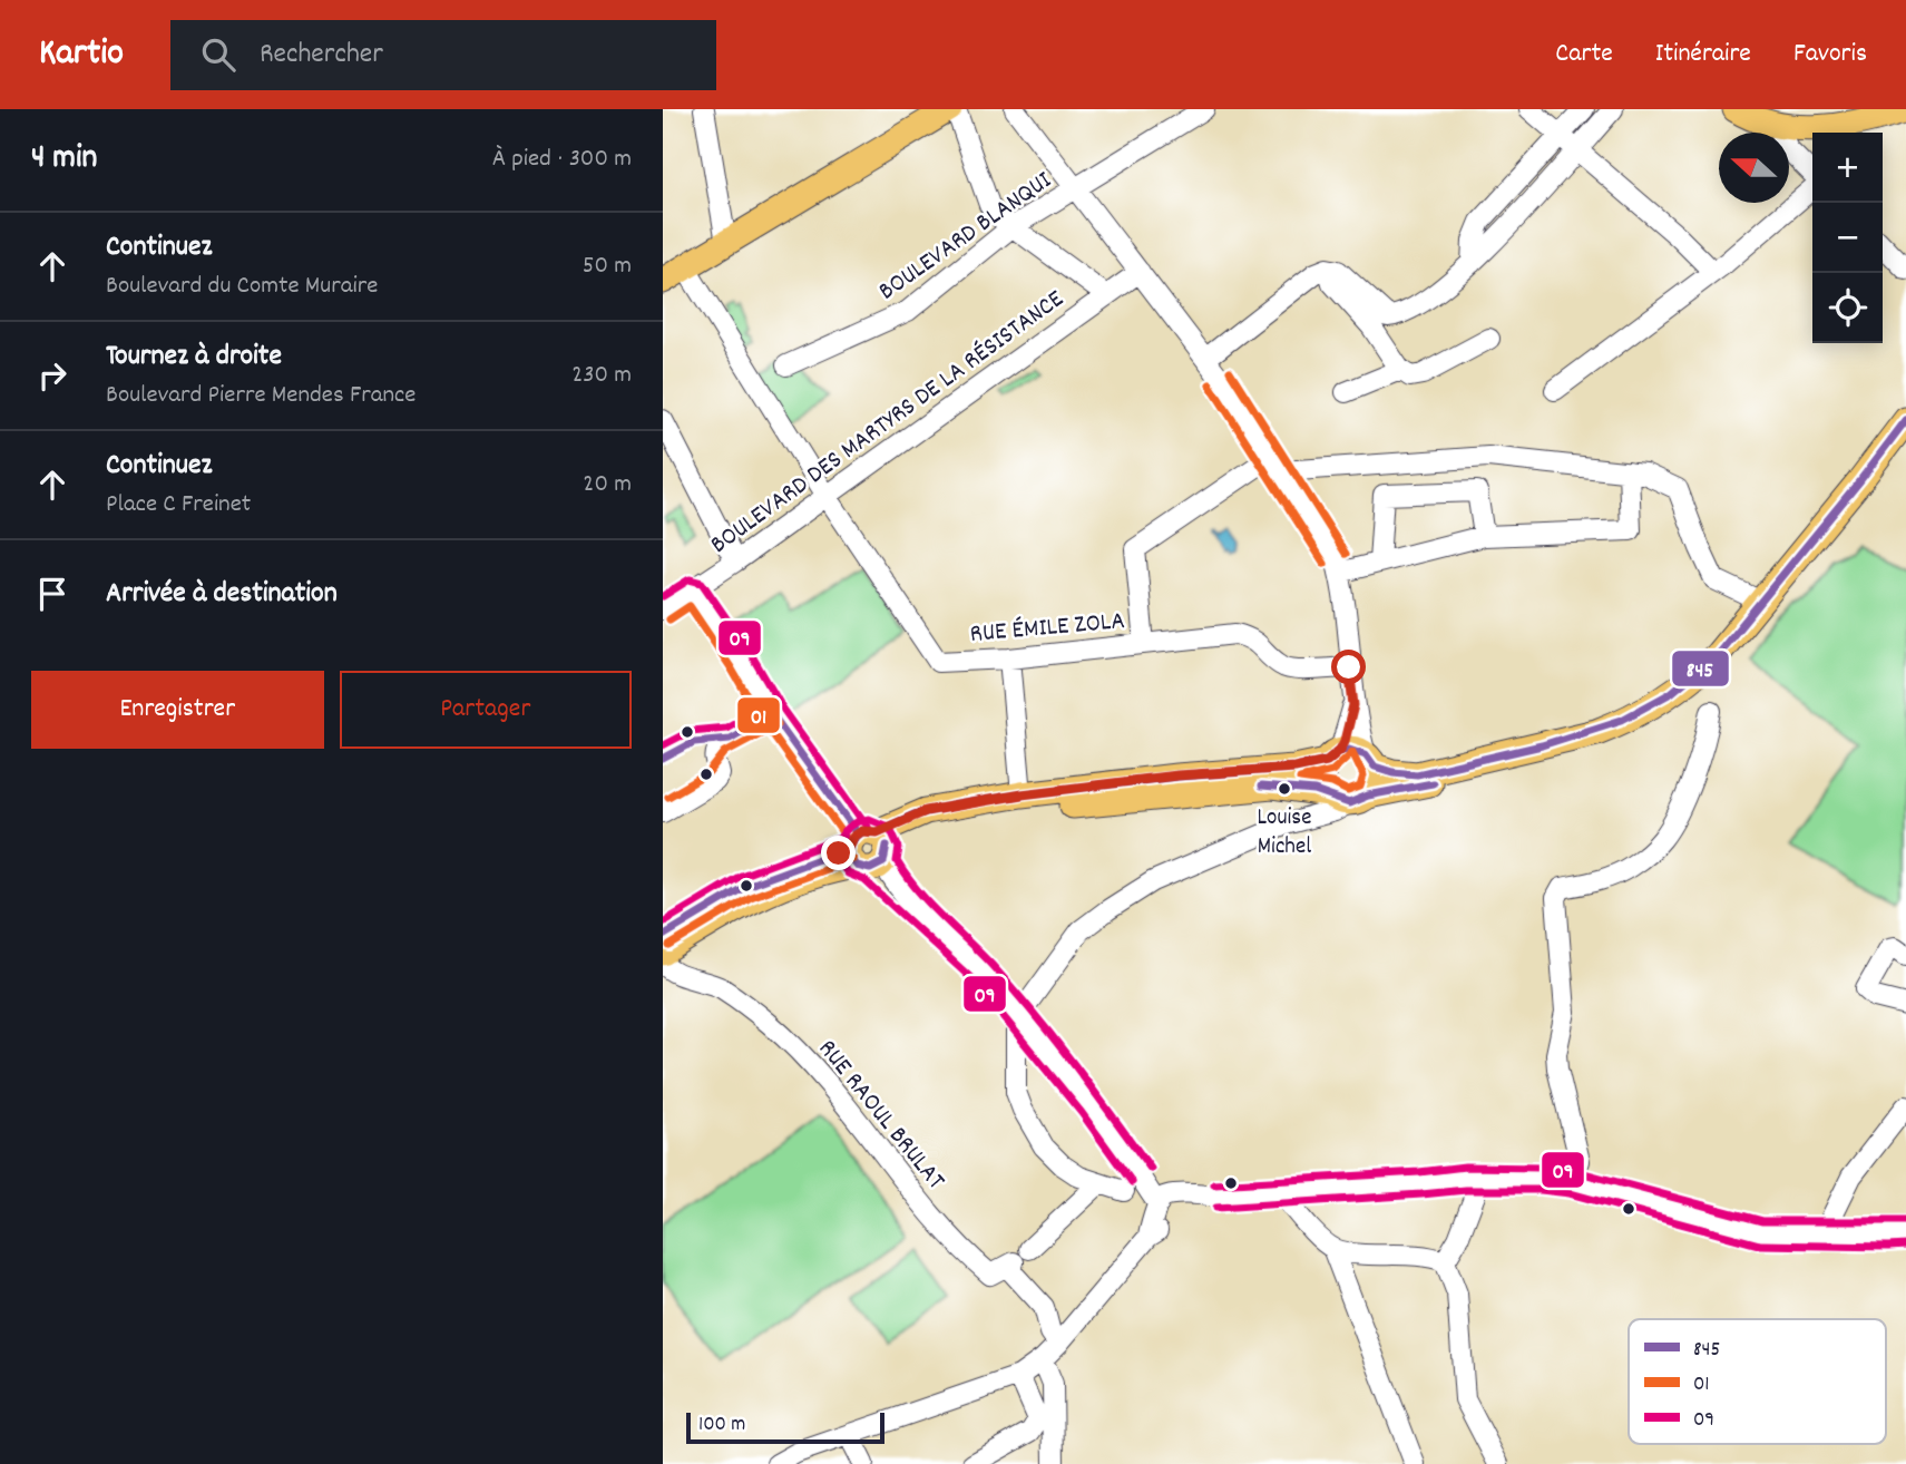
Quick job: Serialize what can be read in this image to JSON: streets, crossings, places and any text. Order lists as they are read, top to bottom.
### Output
{
  "streets": {
    "street": [
      "BOULEVARD BLANQUI",
      "BOULEVARD DES MARTYRS DE LA RÉSISTANCE",
      "RUE ÉMILE ZOLA",
      "RUE RAOUL BRULAT"
    ]
  },
  "crossings": [
    ["BOULEVARD DES MARTYRS DE LA RÉSISTANCE", "RUE ÉMILE ZOLA"]
  ],
  "places": ["Louise Michel"],
  "lines": ["transit line 01", "transit line 845", "transit line 09"],
  "legend": ["845", "01", "09"],
  "scale_bar": "100 m",
  "north": "left",
  "page": {
    "header": "Kartio",
    "search": "Rechercher",
    "nav": ["Carte", "Itinéraire", "Favoris"],
    "heading": ["4 min", "À pied · 300 m"],
    "map_buttons": ["+", "−"],
    "list": [
      ["Continuez", "Boulevard du Comte Muraire", "50 m"],
      ["Tournez à droite", "Boulevard Pierre Mendes France", "230 m"],
      ["Continuez", "Place C Freinet", "20 m"],
      "Arrivée à destination"
    ],
    "buttons": ["Enregistrer", "Partager"],
    "scale": "100 m"
  }
}
